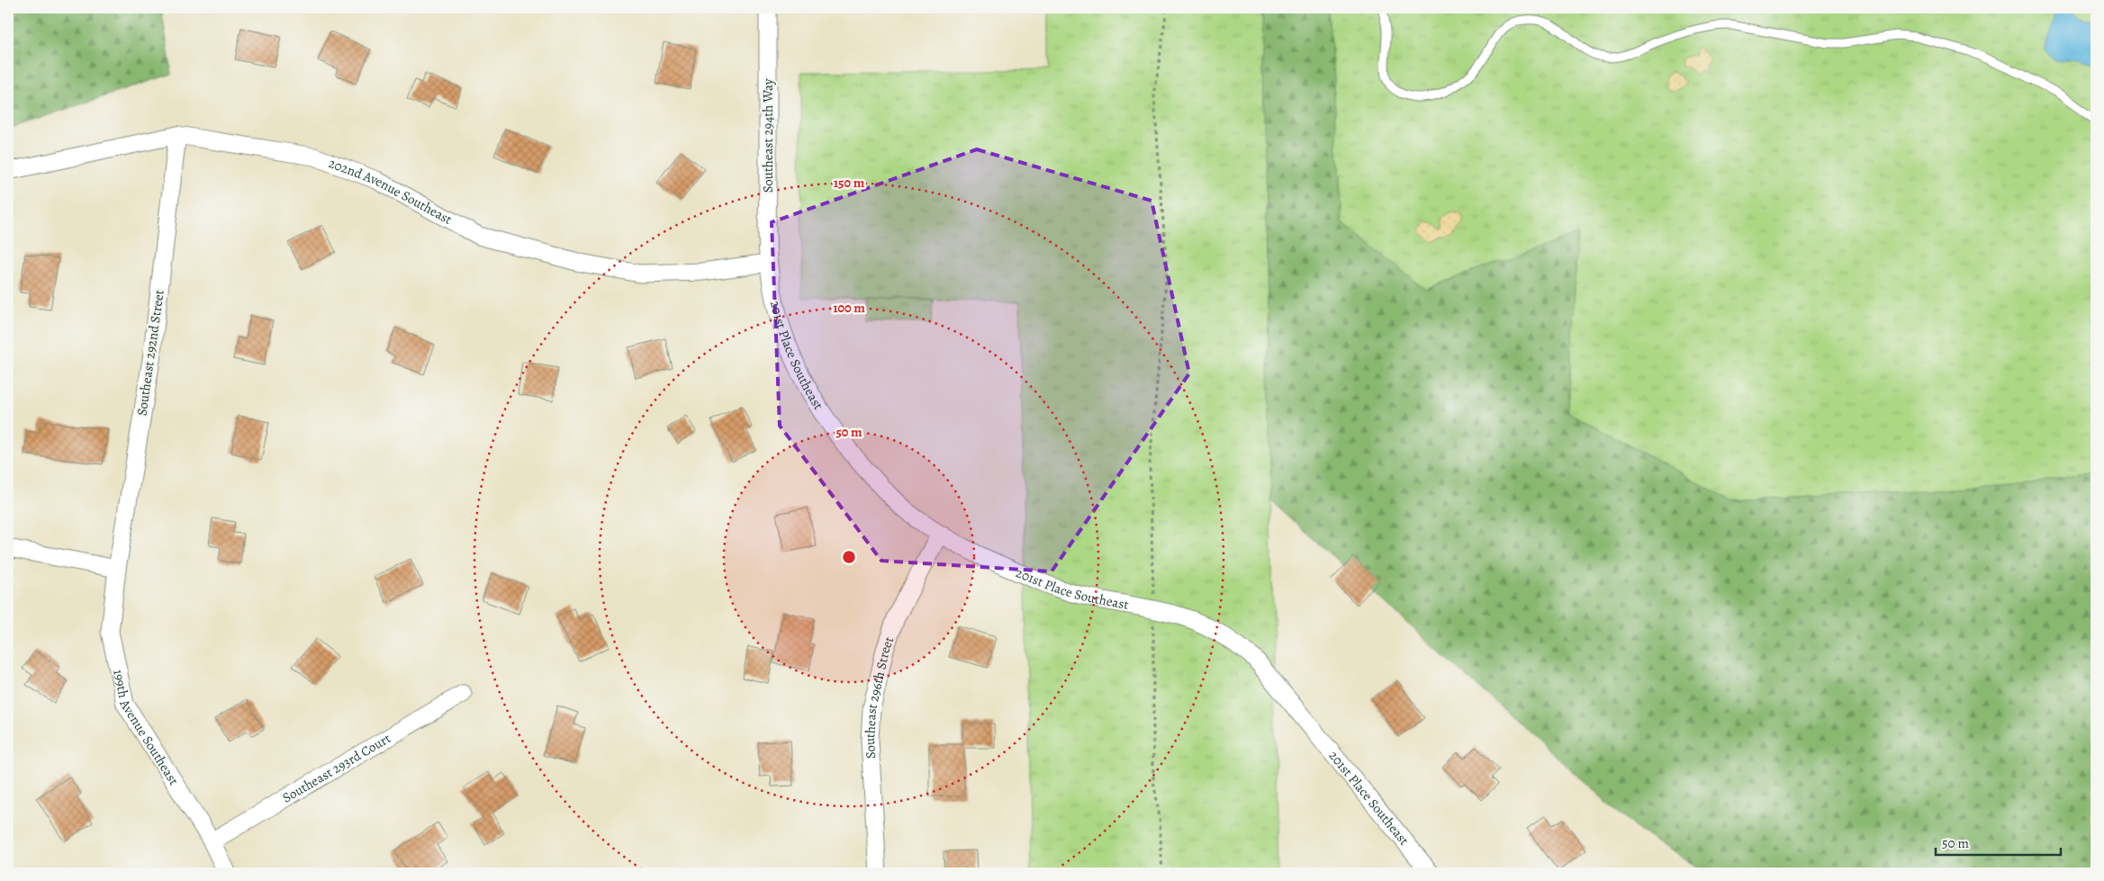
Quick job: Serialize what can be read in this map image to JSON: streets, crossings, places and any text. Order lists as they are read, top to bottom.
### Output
{
  "streets": {
    "street": [
      "Southeast 294th Way",
      "202nd Avenue Southeast",
      "Southeast 292nd Street",
      "201st Place Southeast",
      "Southeast 296th Street",
      "199th Avenue Southeast",
      "Southeast 293rd Court"
    ]
  },
  "crossings": [
    ["Southeast 294th Way", "202nd Avenue Southeast"],
    ["Southeast 294th Way", "201st Place Southeast"],
    ["202nd Avenue Southeast", "Southeast 292nd Street"],
    ["202nd Avenue Southeast", "201st Place Southeast"],
    ["Southeast 292nd Street", "199th Avenue Southeast"],
    ["201st Place Southeast", "Southeast 296th Street"],
    ["199th Avenue Southeast", "Southeast 293rd Court"]
  ],
  "scale_bar": "50 m",
  "rings": ["150 m", "100 m", "50 m"]
}
